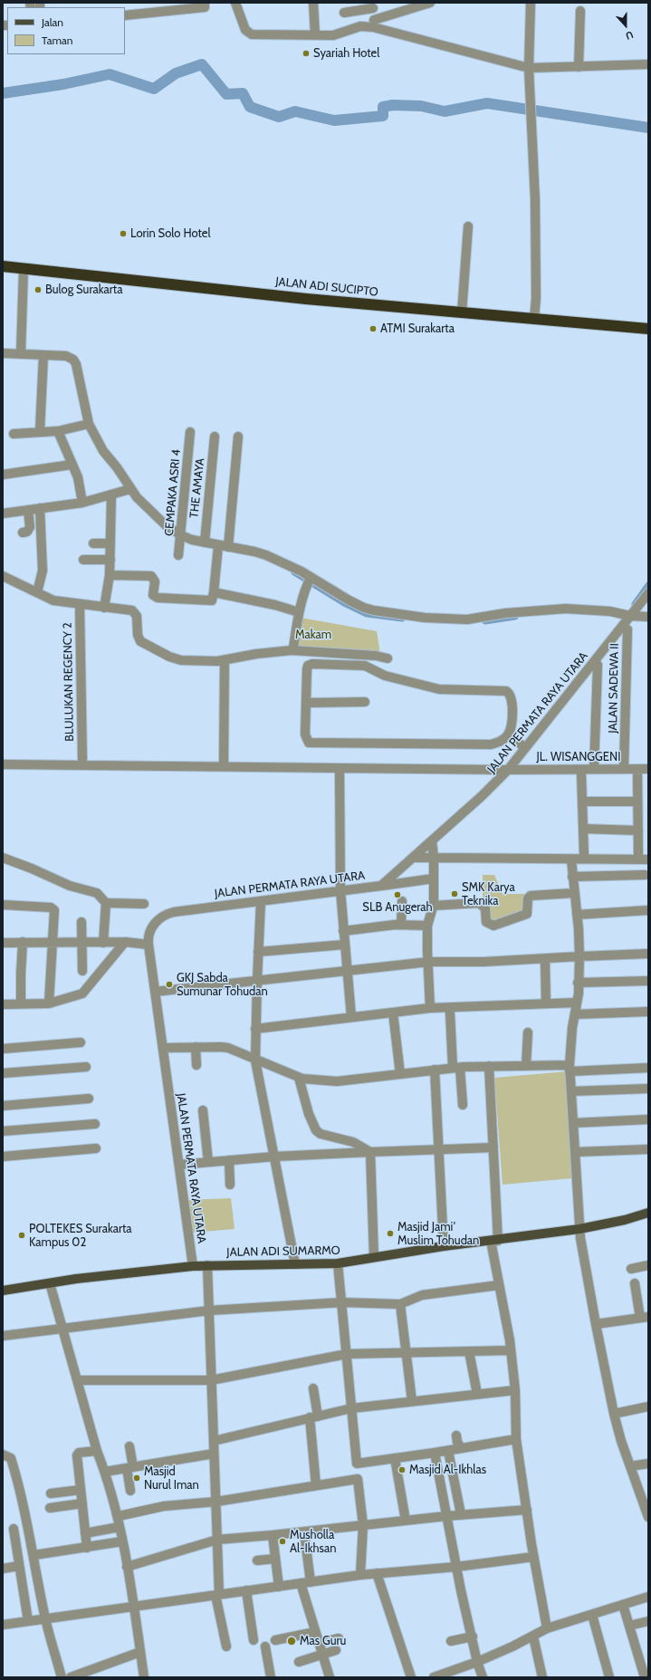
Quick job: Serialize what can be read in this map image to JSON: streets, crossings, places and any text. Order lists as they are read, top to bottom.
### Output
{
  "streets": {
    "highway": ["JALAN ADI SUCIPTO"],
    "main road": ["JALAN ADI SUMARMO"],
    "street": [
      "THE AMAYA",
      "CEMPAKA ASRI 4",
      "BLULUKAN REGENCY 2",
      "JALAN SADEWA II",
      "JALAN PERMATA RAYA UTARA",
      "JL. WISANGGENI"
    ]
  },
  "crossings": [
    ["JALAN SADEWA II", "JL. WISANGGENI"],
    ["JALAN PERMATA RAYA UTARA", "JL. WISANGGENI"],
    ["JALAN PERMATA RAYA UTARA", "JALAN ADI SUMARMO"]
  ],
  "parks": ["Makam"],
  "places": [
    "Syariah Hotel",
    "Lorin Solo Hotel",
    "Bulog Surakarta",
    "ATMI Surakarta",
    "SMK Karya Teknika",
    "SLB Anugerah",
    "GKJ Sabda Sumunar Tohudan",
    "Masjid Jami' Muslim Tohudan",
    "POLTEKES Surakarta Kampus 02",
    "Masjid Al-Ikhlas",
    "Masjid Nurul Iman",
    "Musholla Al-Ikhsan",
    "Mas Guru"
  ],
  "legend": ["Jalan", "Taman"],
  "north": "bottom"
}
